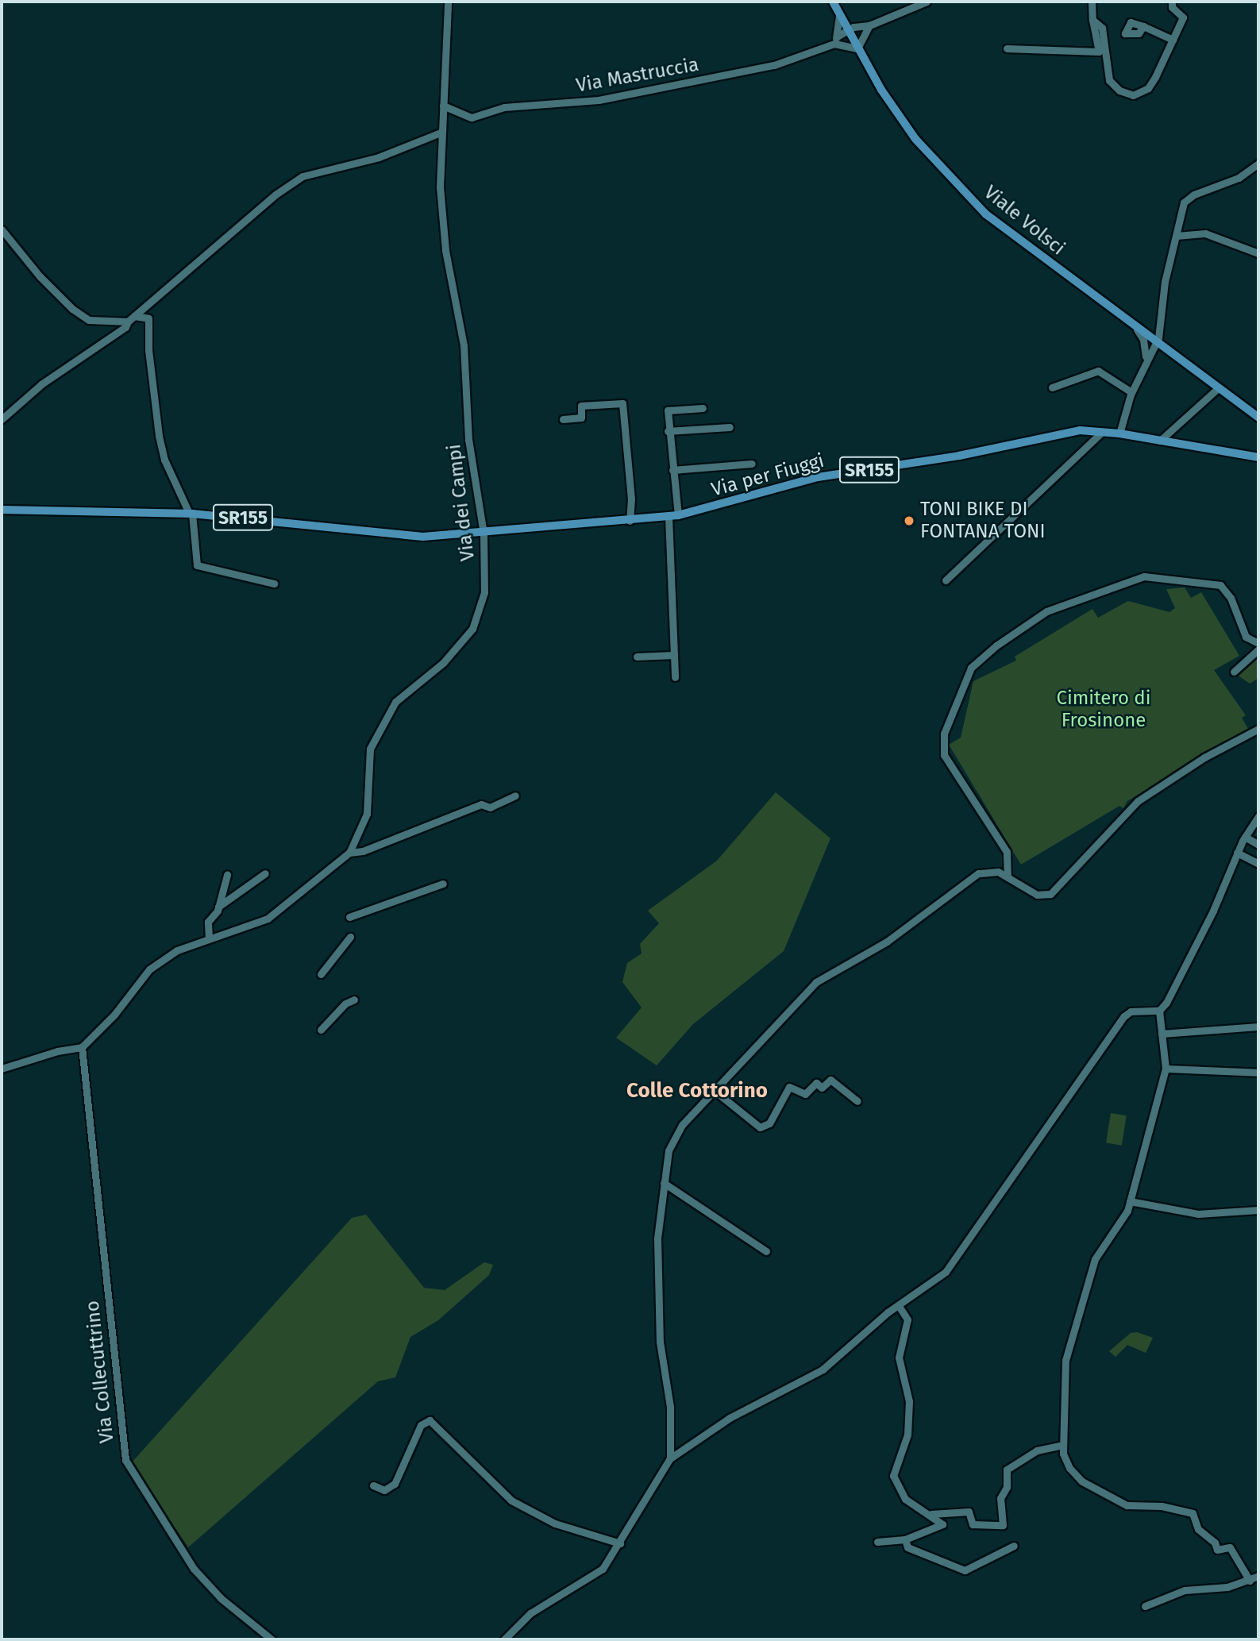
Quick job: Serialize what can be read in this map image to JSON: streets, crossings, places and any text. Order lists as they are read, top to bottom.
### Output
{
  "streets": {
    "main road": ["Viale Volsci", "SR155", "Via per Fiuggi"],
    "street": ["Via Mastruccia", "Via dei Campi", "Via Collecuttrino"]
  },
  "crossings": [
    ["Via Mastruccia", "Viale Volsci"],
    ["Via Mastruccia", "Via dei Campi"],
    ["SR155", "Via per Fiuggi"],
    ["SR155", "Via dei Campi"],
    ["Via per Fiuggi", "Via dei Campi"],
    ["Via dei Campi", "Via Collecuttrino"]
  ],
  "districts": ["Colle Cottorino"],
  "parks": ["Cimitero di Frosinone"],
  "places": ["TONI BIKE DI FONTANA TONI"]
}
